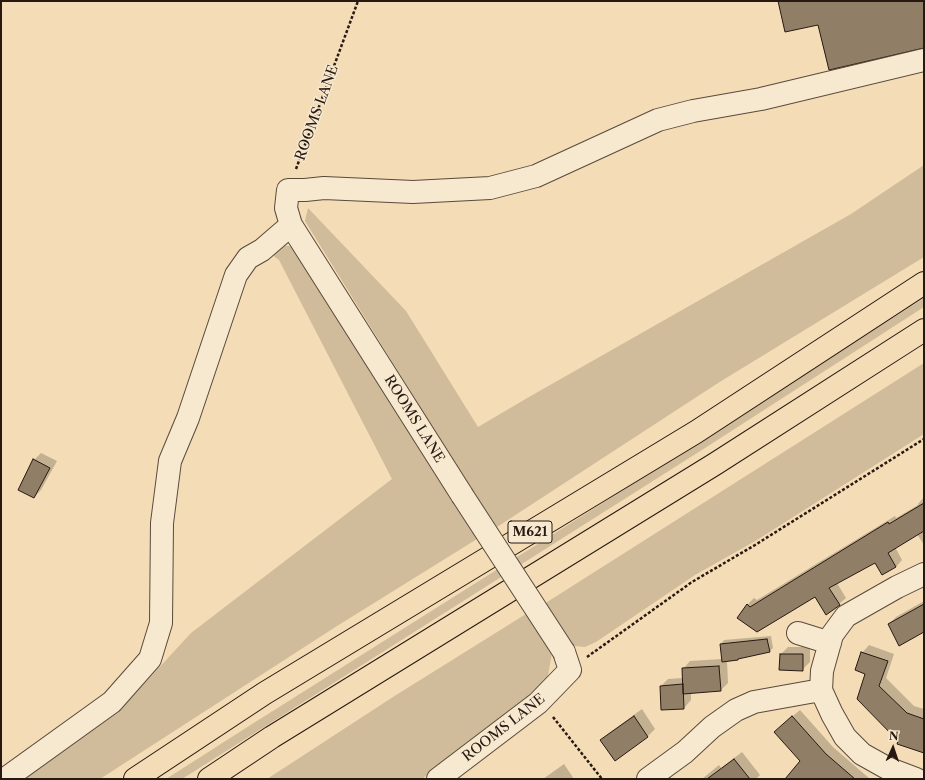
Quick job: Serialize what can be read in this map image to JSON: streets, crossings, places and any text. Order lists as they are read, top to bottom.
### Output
{
  "streets": {
    "highway": ["M621"],
    "street": ["ROOMS LANE"]
  },
  "north": "top"
}
